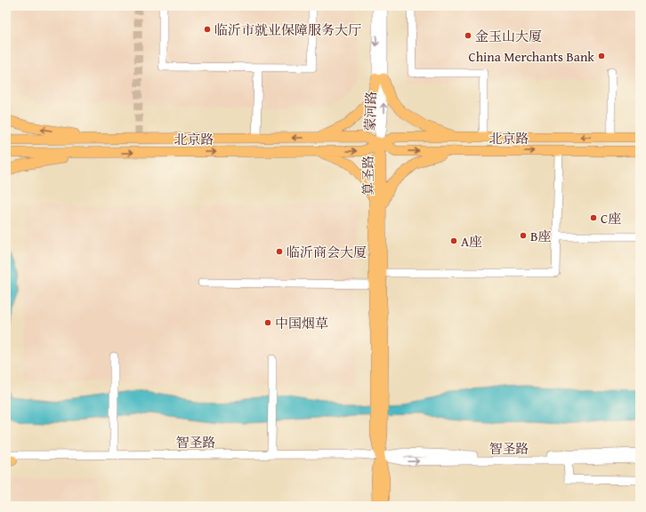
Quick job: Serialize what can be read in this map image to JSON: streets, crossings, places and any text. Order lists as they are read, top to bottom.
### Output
{
  "streets": {
    "main road": ["北京路", "算圣路"],
    "street": ["蒙河路", "智圣路"]
  },
  "crossings": [
    ["蒙河路", "北京路"],
    ["蒙河路", "算圣路"],
    ["北京路", "算圣路"],
    ["算圣路", "智圣路"]
  ],
  "places": [
    "临沂市就业保障服务大厅",
    "金玉山大厦",
    "China Merchants Bank",
    "C座",
    "B座",
    "A座",
    "临沂商会大厦",
    "中国烟草"
  ]
}
